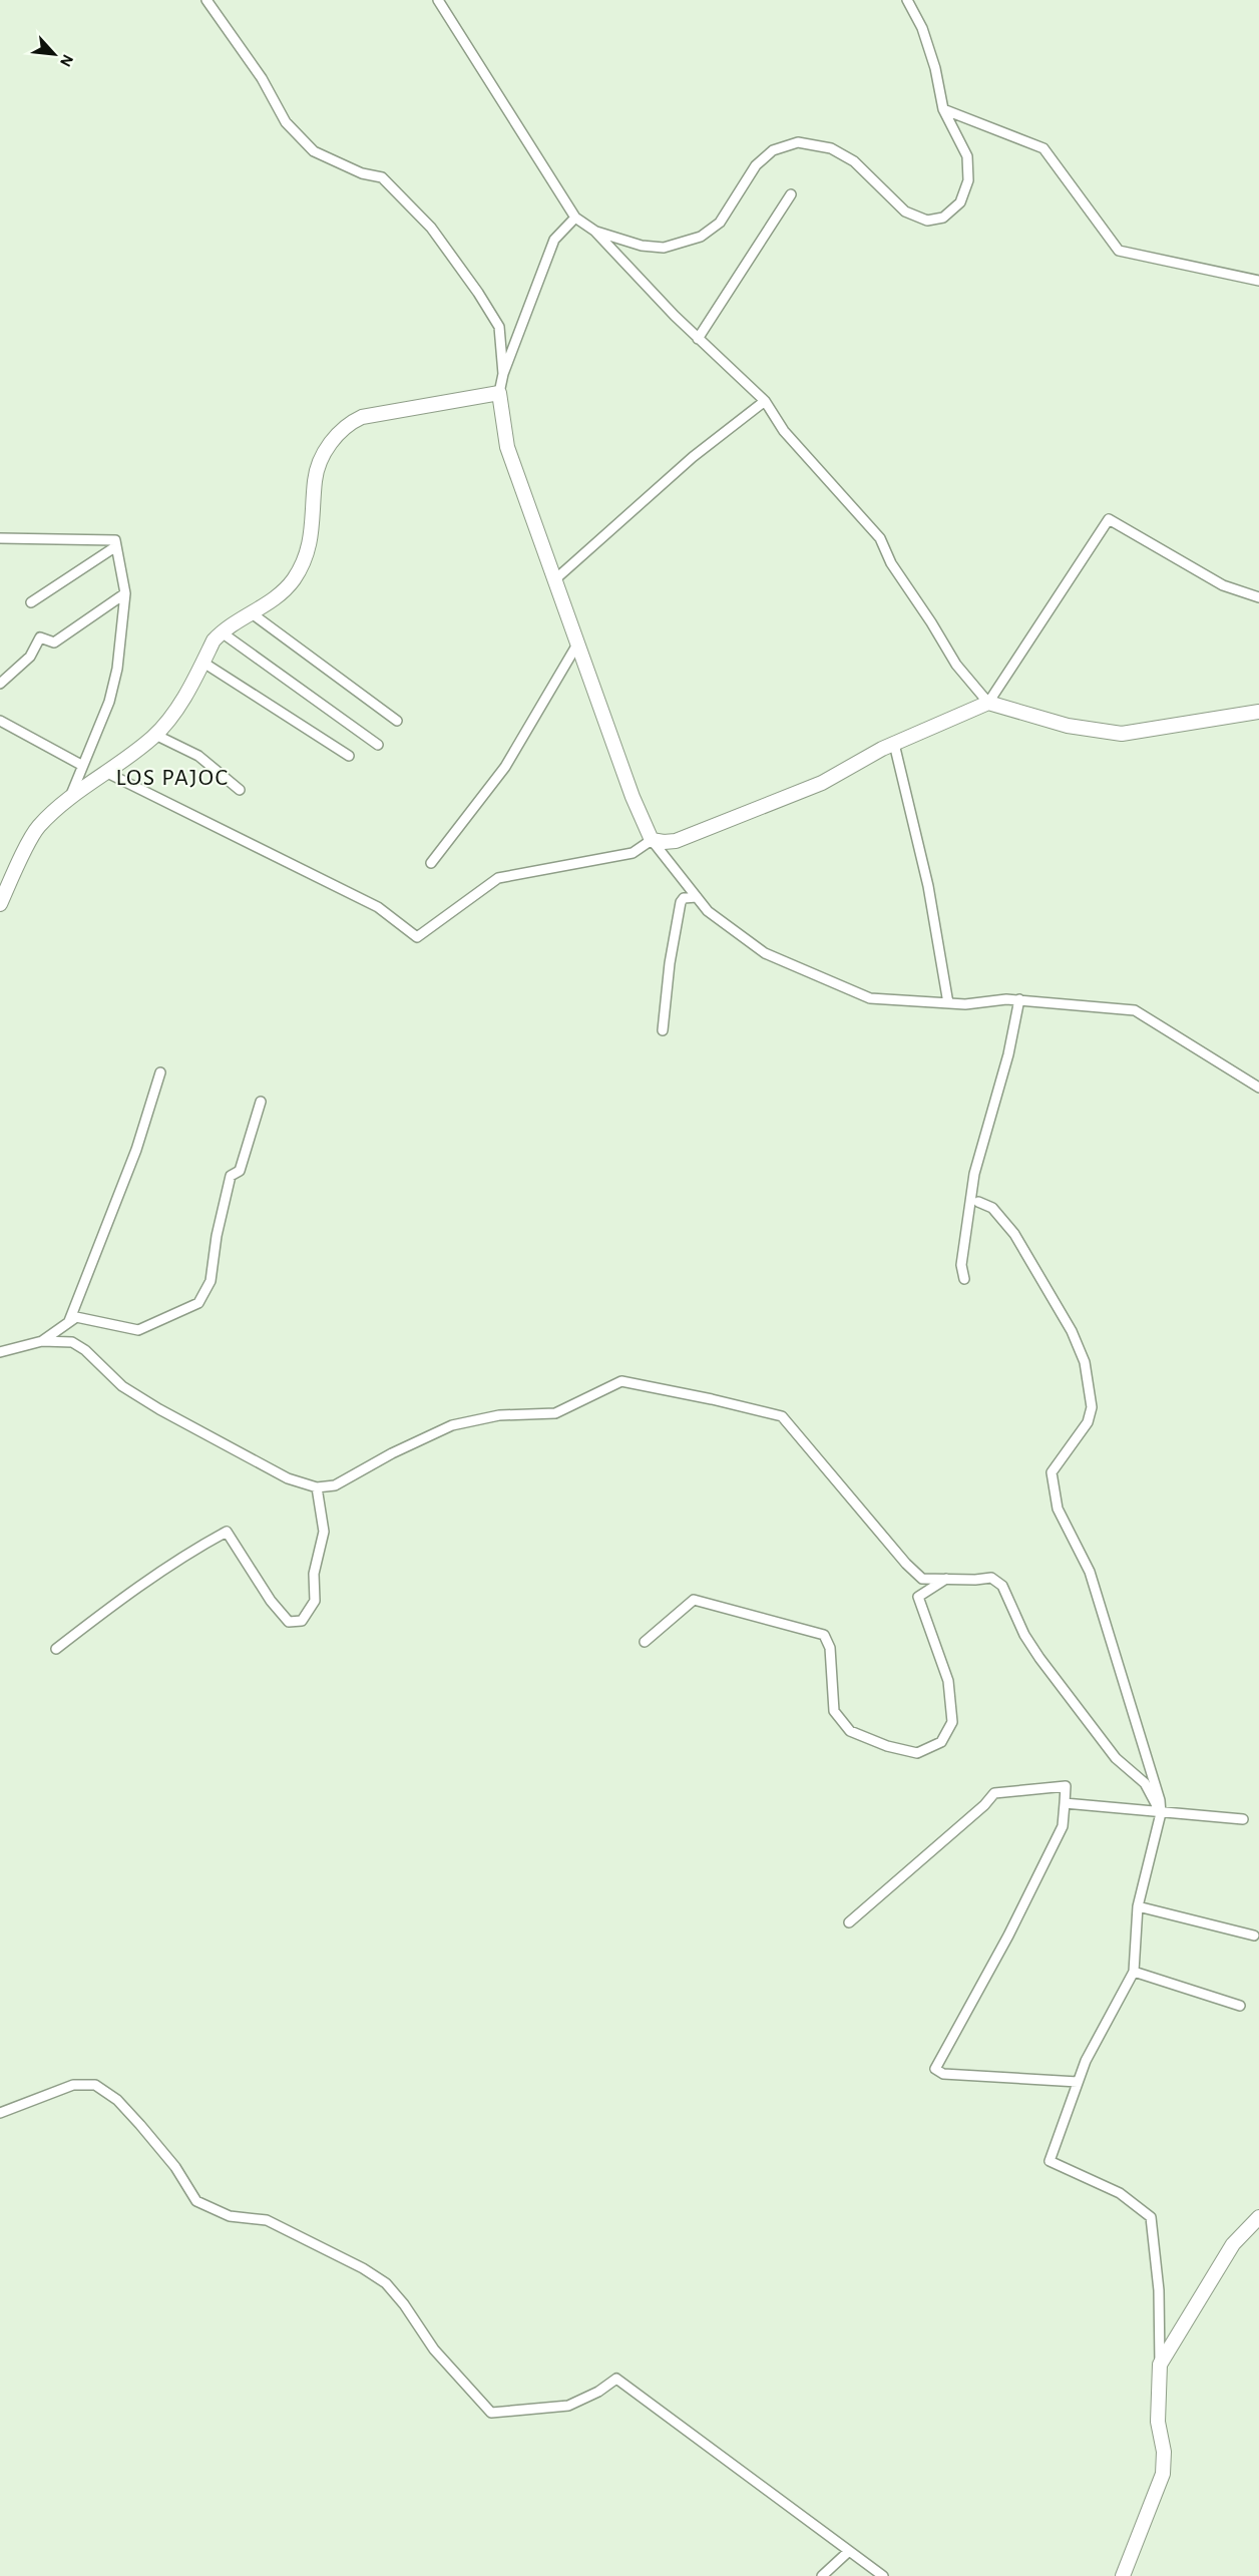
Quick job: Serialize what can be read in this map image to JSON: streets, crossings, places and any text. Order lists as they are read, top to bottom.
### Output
{
  "districts": ["LOS PAJOC"],
  "north": "bottom right"
}
